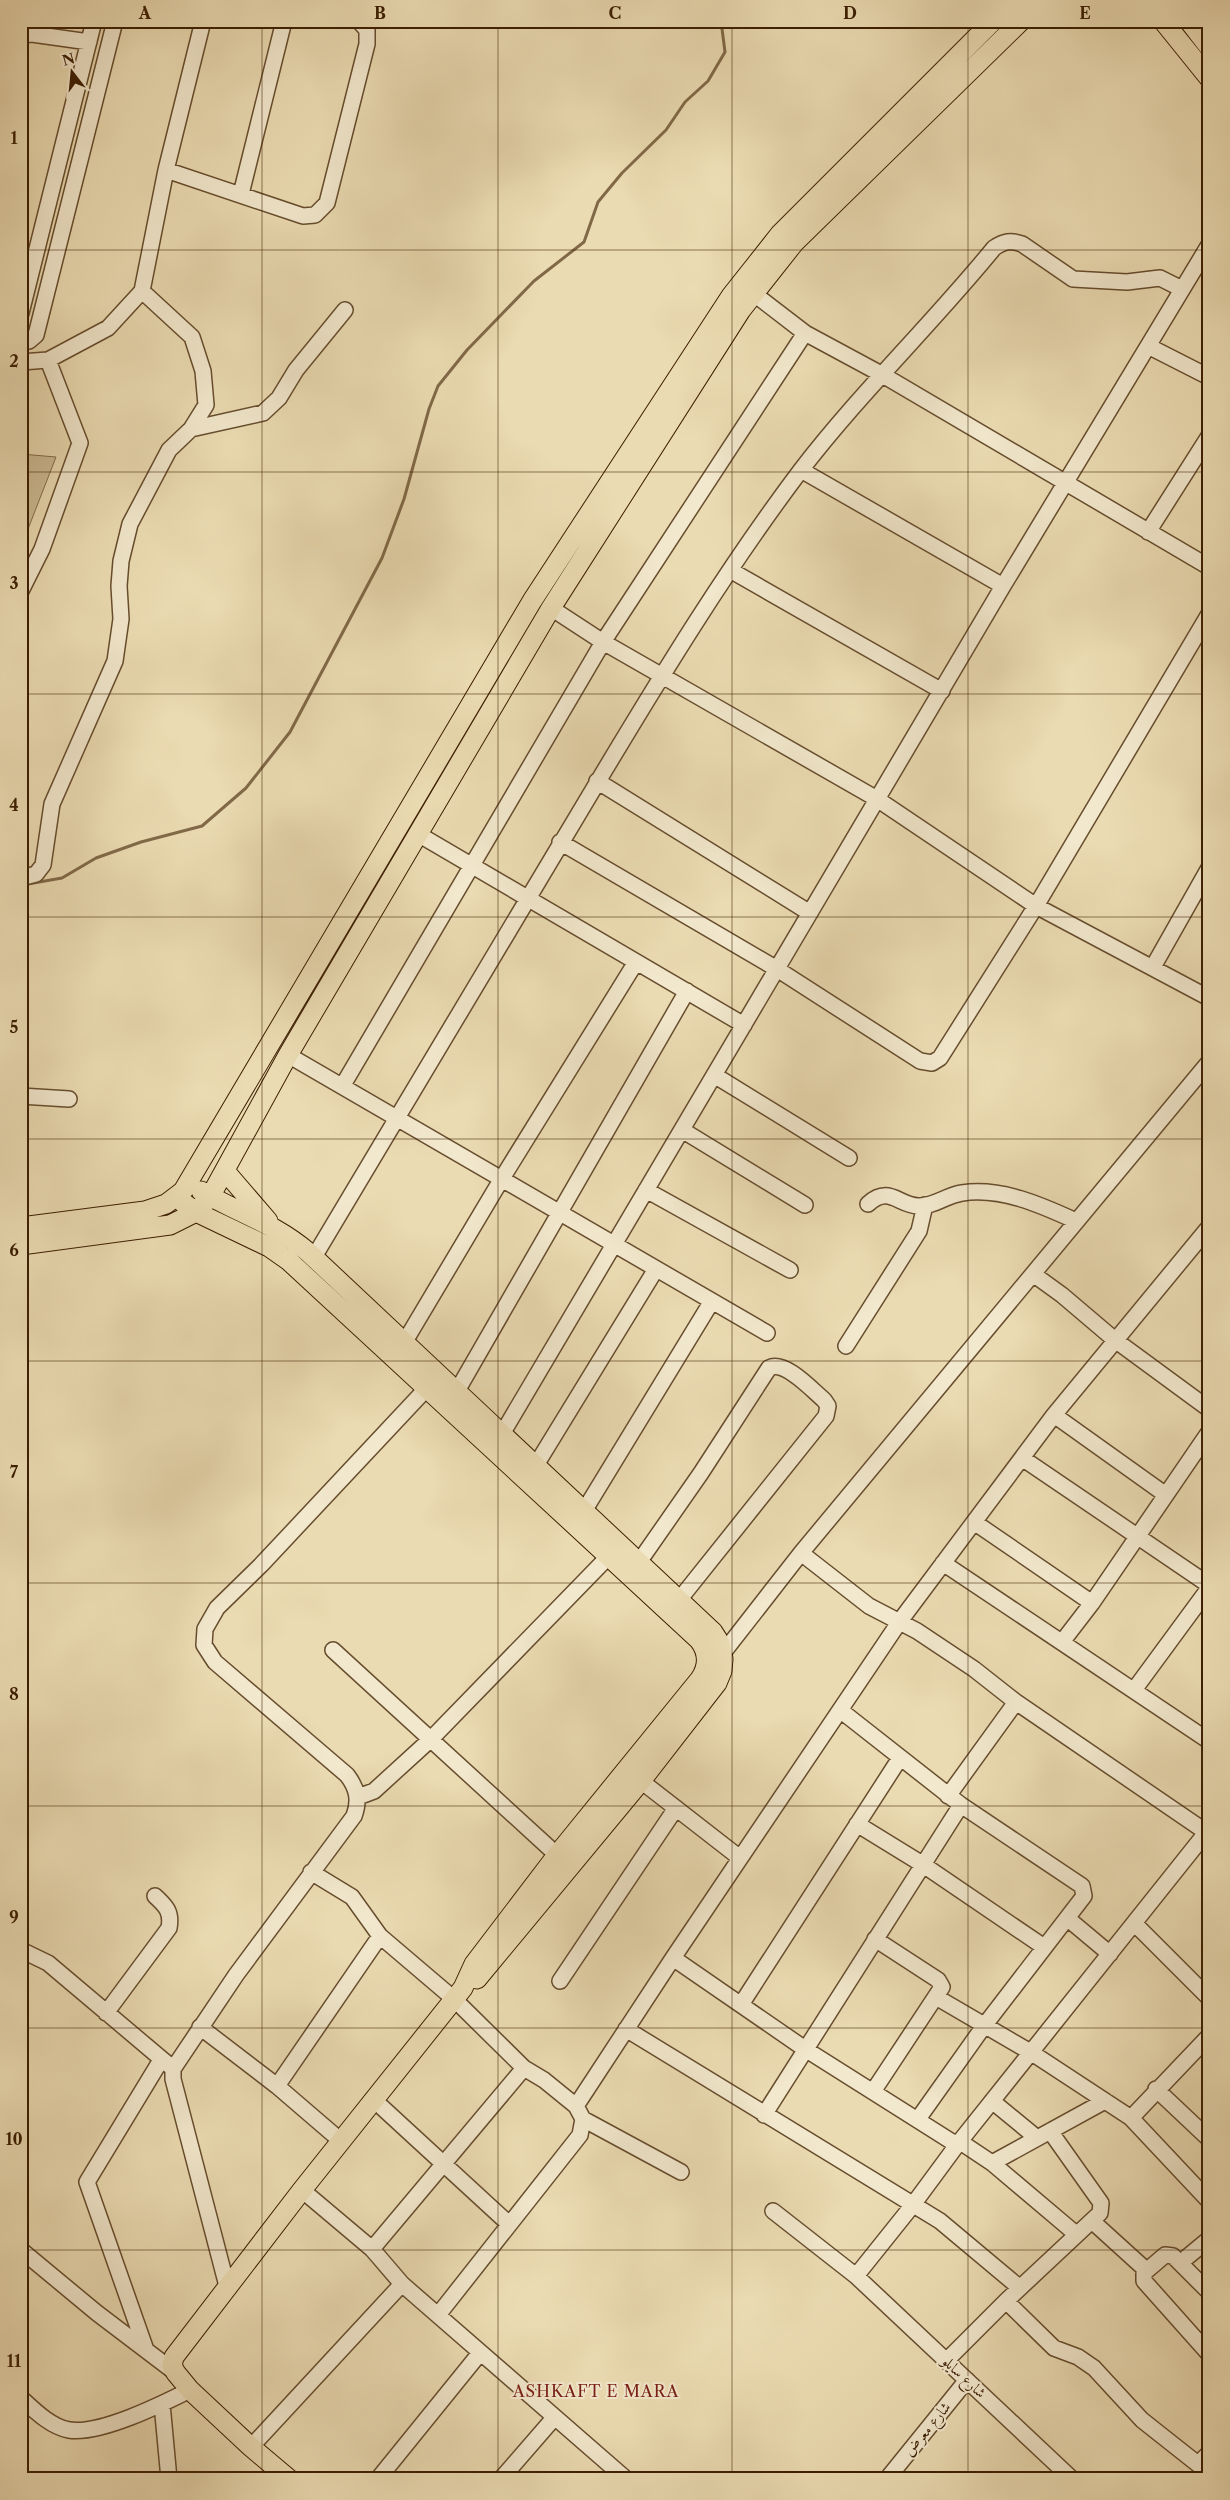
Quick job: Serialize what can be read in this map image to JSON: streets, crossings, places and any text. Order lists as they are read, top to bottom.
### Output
{
  "streets": {
    "street": ["شارع سايلو", "شارع معرض"]
  },
  "crossings": [
    ["شارع سايلو", "شارع معرض"]
  ],
  "districts": ["ASHKAFT E MARA"],
  "north": "top",
  "grid": {
    "columns": [
      "A",
      "B",
      "C",
      "D",
      "E"
    ],
    "rows": [
      "1",
      "2",
      "3",
      "4",
      "5",
      "6",
      "7",
      "8",
      "9",
      "10",
      "11"
    ]
  }
}
